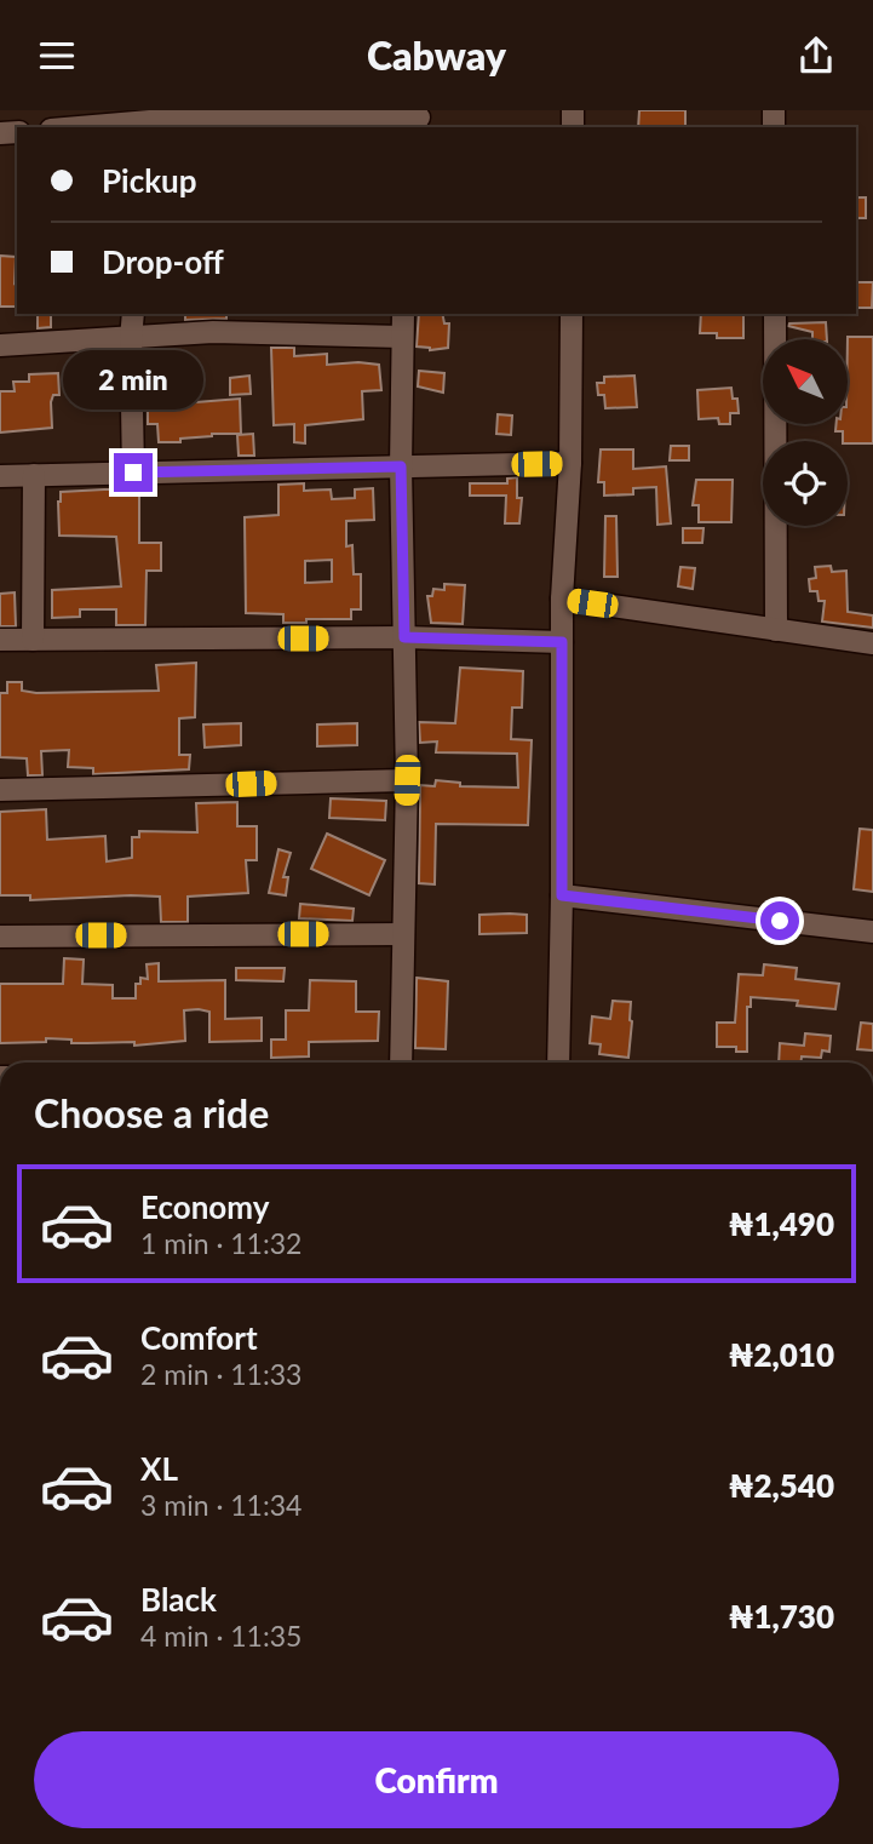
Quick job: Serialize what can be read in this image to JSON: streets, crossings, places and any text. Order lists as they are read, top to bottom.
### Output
{
  "north": "top left",
  "page": {
    "header": "Cabway",
    "banner": ["Pickup", "Drop-off"],
    "bubble": "2 min",
    "heading": "Choose a ride",
    "list": [
      {
        "name": "Economy",
        "note": "1 min · 11:32",
        "value": "₦1,490"
      },
      {
        "name": "Comfort",
        "note": "2 min · 11:33",
        "value": "₦2,010"
      },
      {
        "name": "XL",
        "note": "3 min · 11:34",
        "value": "₦2,540"
      },
      {
        "name": "Black",
        "note": "4 min · 11:35",
        "value": "₦1,730"
      }
    ],
    "buttons": "Confirm"
  }
}
